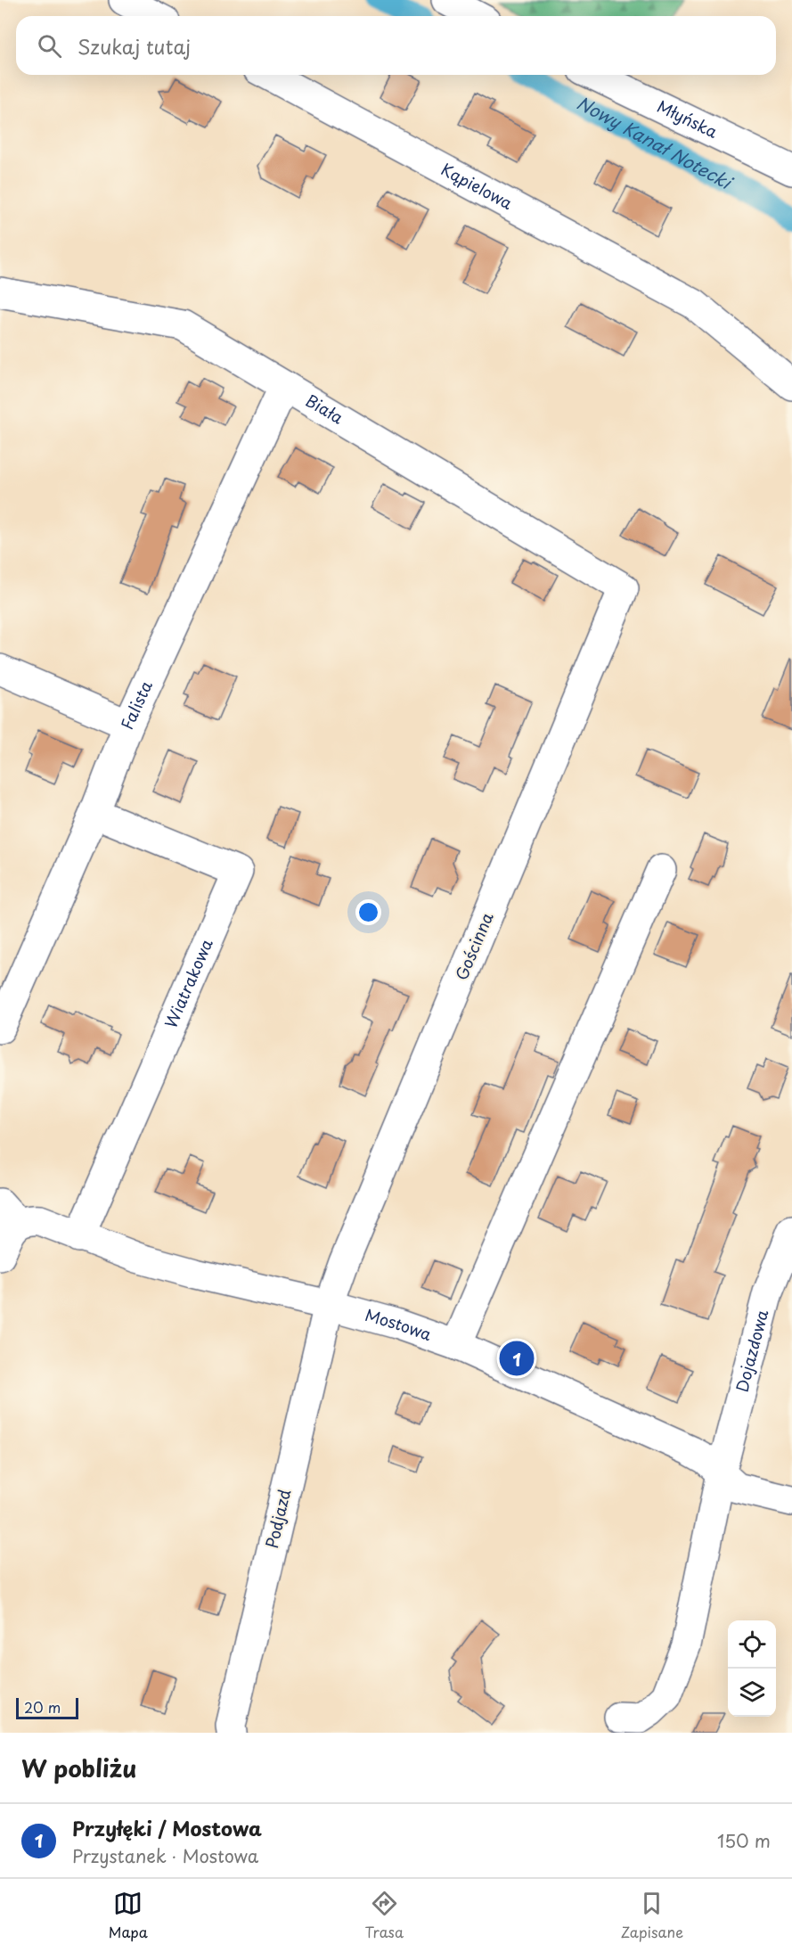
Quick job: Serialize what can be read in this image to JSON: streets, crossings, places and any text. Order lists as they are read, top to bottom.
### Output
{
  "streets": {
    "street": [
      "Młyńska",
      "Kąpielowa",
      "Biała",
      "Falista",
      "Gościnna",
      "Wiatrakowa",
      "Mostowa",
      "Dojazdowa",
      "Podjazd"
    ]
  },
  "crossings": [
    ["Biała", "Falista"],
    ["Biała", "Gościnna"],
    ["Falista", "Wiatrakowa"],
    ["Gościnna", "Mostowa"],
    ["Gościnna", "Podjazd"],
    ["Wiatrakowa", "Mostowa"],
    ["Mostowa", "Dojazdowa"],
    ["Mostowa", "Podjazd"]
  ],
  "water": ["Nowy Kanał Notecki"],
  "scale_bar": "20 m",
  "page": {
    "search": "Szukaj tutaj",
    "pins": "1",
    "scale": "20 m",
    "heading": "W pobliżu",
    "list": [
      {
        "mark": "1",
        "name": "Przyłęki / Mostowa",
        "note": "Przystanek · Mostowa",
        "value": "150 m"
      }
    ],
    "nav": ["Mapa", "Trasa", "Zapisane"]
  }
}
